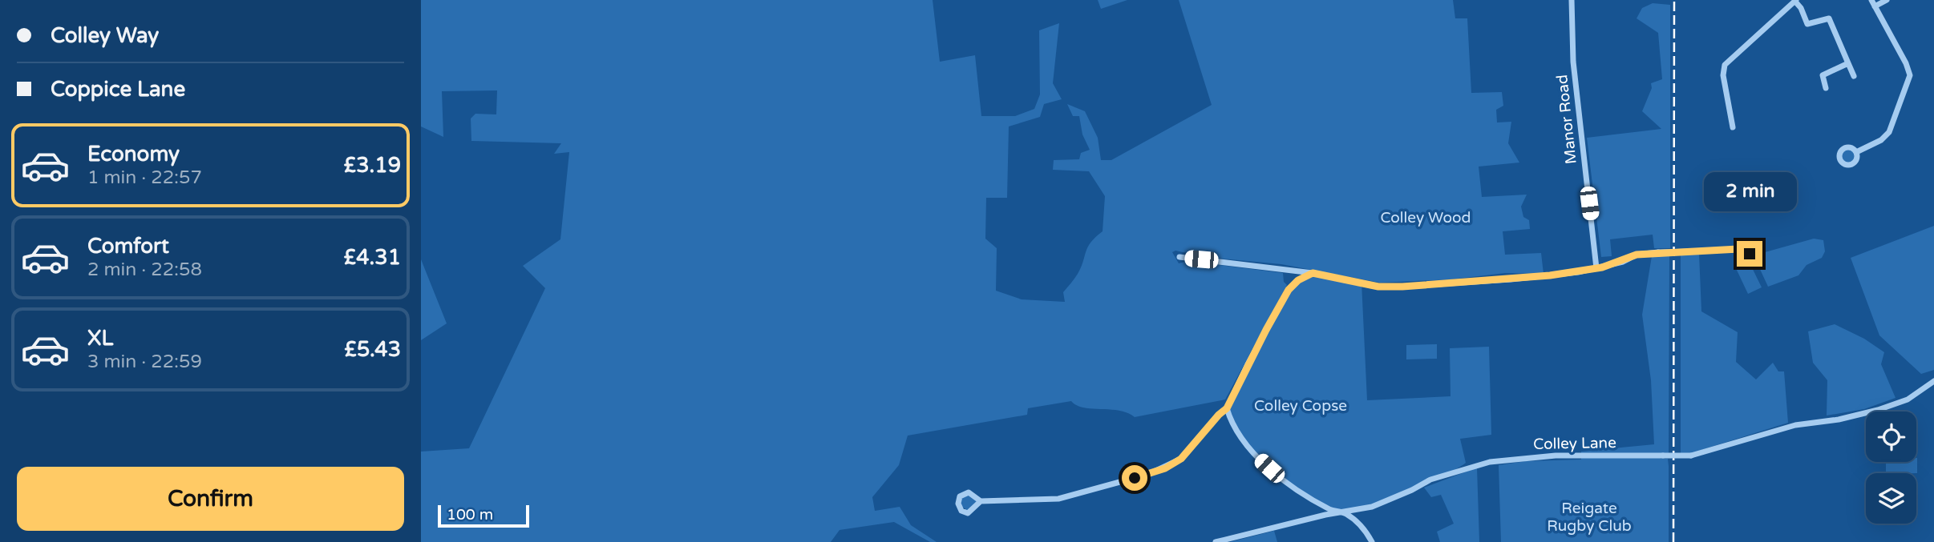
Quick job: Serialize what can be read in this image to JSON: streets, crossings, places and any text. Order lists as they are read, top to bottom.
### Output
{
  "streets": {
    "street": ["Manor Road", "Colley Lane"]
  },
  "parks": ["Colley Wood", "Colley Copse", "Reigate Rugby Club"],
  "scale_bar": "100 m",
  "page": {
    "banner": ["Colley Way", "Coppice Lane"],
    "list": [
      {
        "name": "Economy",
        "note": "1 min · 22:57",
        "value": "£3.19"
      },
      {
        "name": "Comfort",
        "note": "2 min · 22:58",
        "value": "£4.31"
      },
      {
        "name": "XL",
        "note": "3 min · 22:59",
        "value": "£5.43"
      }
    ],
    "bubble": "2 min",
    "buttons": "Confirm",
    "scale": "100 m"
  }
}
